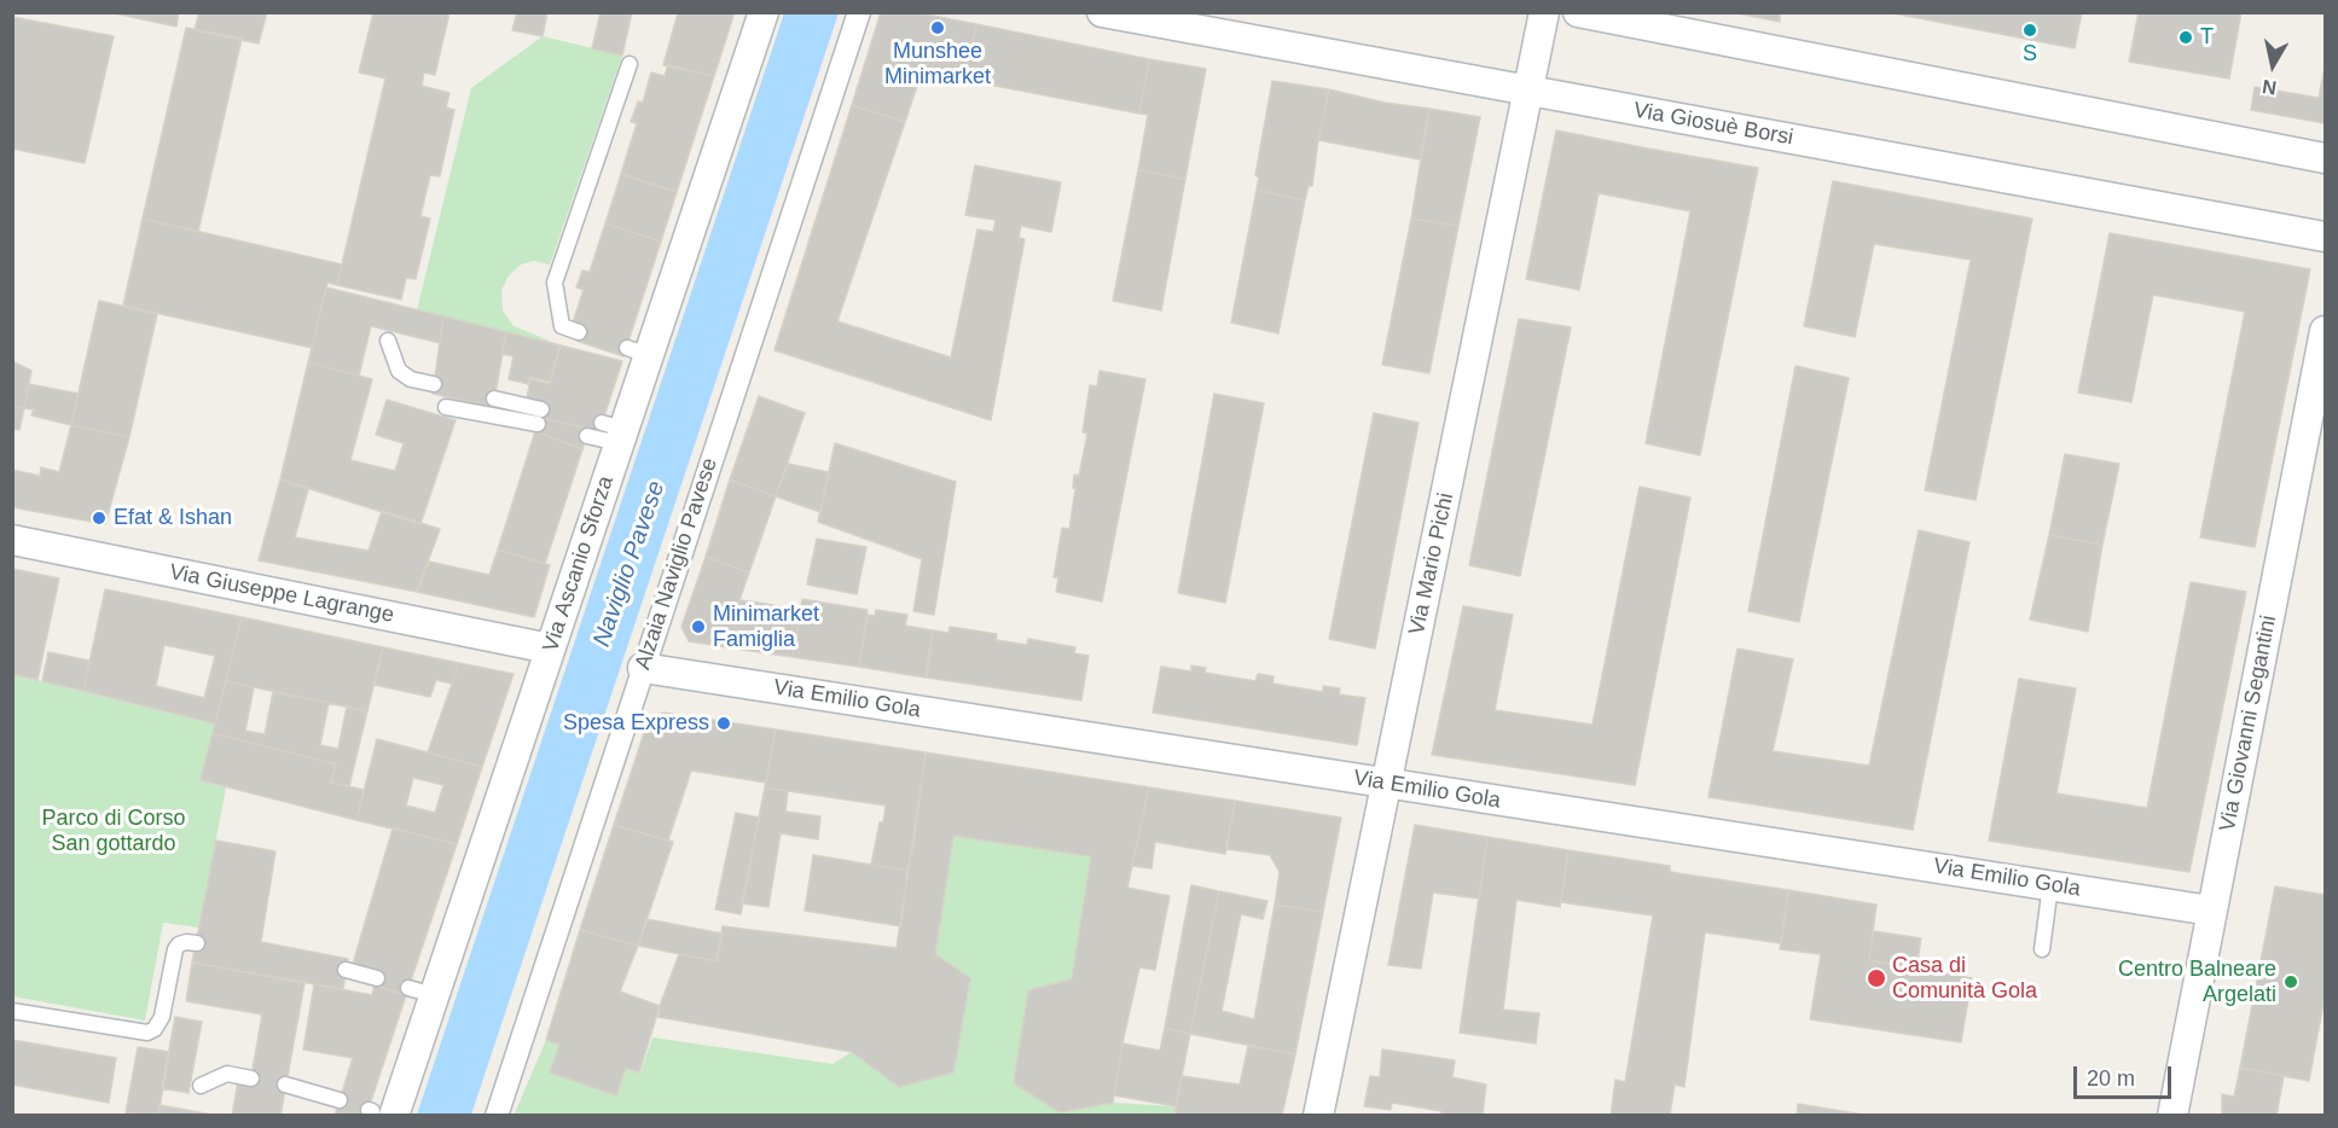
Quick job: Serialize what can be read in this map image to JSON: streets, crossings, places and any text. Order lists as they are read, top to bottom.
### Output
{
  "streets": {
    "street": [
      "Via Giosuè Borsi",
      "Via Ascanio Sforza",
      "Alzaia Naviglio Pavese",
      "Via Mario Pichi",
      "Via Giuseppe Lagrange",
      "Via Emilio Gola",
      "Via Giovanni Segantini"
    ]
  },
  "crossings": [
    ["Via Giosuè Borsi", "Via Mario Pichi"],
    ["Via Ascanio Sforza", "Via Giuseppe Lagrange"],
    ["Alzaia Naviglio Pavese", "Via Emilio Gola"],
    ["Via Mario Pichi", "Via Emilio Gola"],
    ["Via Emilio Gola", "Via Giovanni Segantini"]
  ],
  "water": ["Naviglio Pavese"],
  "parks": ["Parco di Corso San gottardo"],
  "places": [
    "Munshee Minimarket",
    "S",
    "T",
    "Efat & Ishan",
    "Minimarket Famiglia",
    "Spesa Express",
    "Casa di Comunità Gola",
    "Centro Balneare Argelati"
  ],
  "scale_bar": "20 m",
  "north": "bottom"
}
